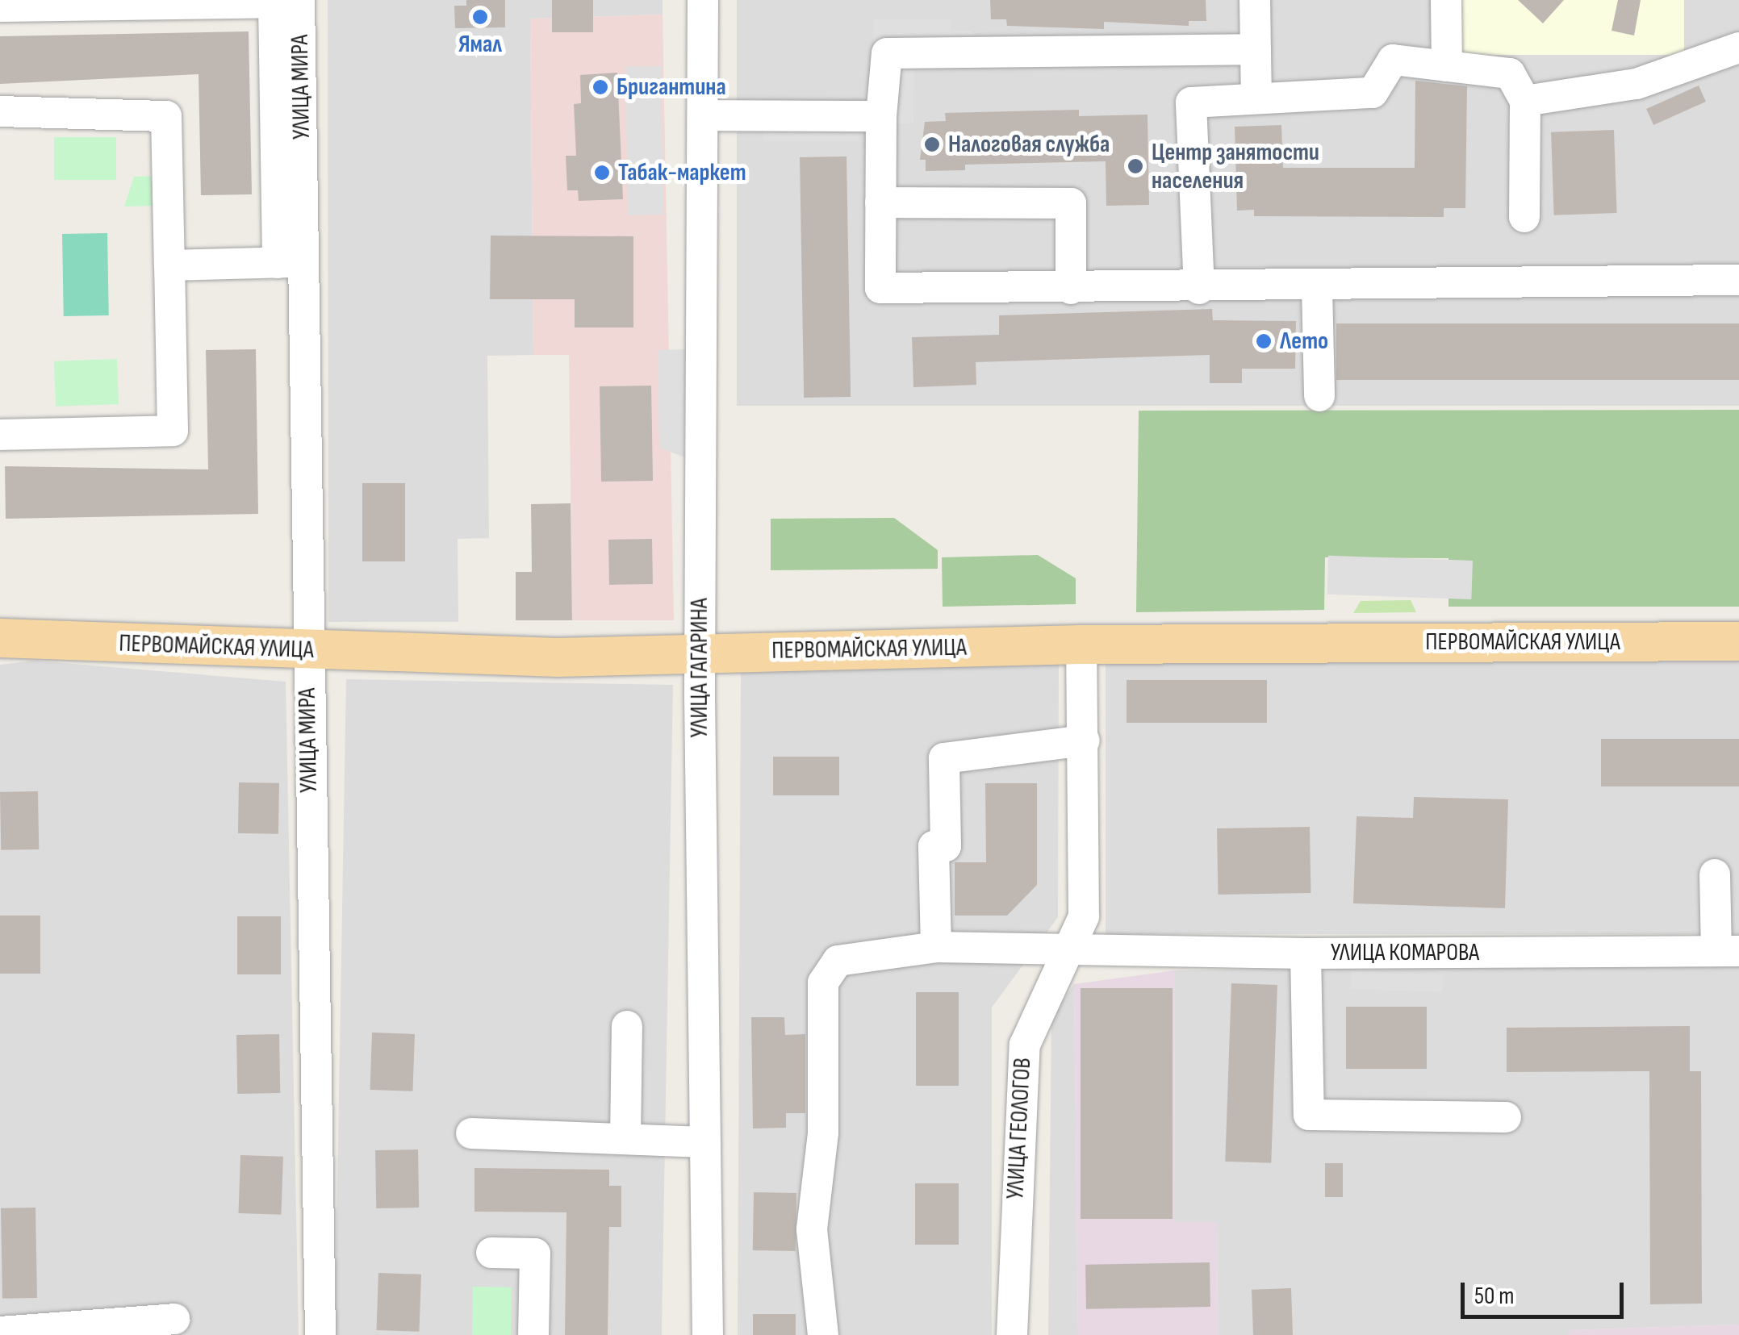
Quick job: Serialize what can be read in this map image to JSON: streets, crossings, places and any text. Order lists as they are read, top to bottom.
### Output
{
  "streets": {
    "main road": ["ПЕРВОМАЙСКАЯ УЛИЦА"],
    "street": [
      "УЛИЦА МИРА",
      "УЛИЦА ГАГАРИНА",
      "УЛИЦА КОМАРОВА",
      "УЛИЦА ГЕОЛОГОВ"
    ]
  },
  "crossings": [
    ["УЛИЦА МИРА", "ПЕРВОМАЙСКАЯ УЛИЦА"],
    ["ПЕРВОМАЙСКАЯ УЛИЦА", "УЛИЦА ГАГАРИНА"],
    ["ПЕРВОМАЙСКАЯ УЛИЦА", "УЛИЦА ГЕОЛОГОВ"],
    ["УЛИЦА КОМАРОВА", "УЛИЦА ГЕОЛОГОВ"]
  ],
  "places": [
    "Ямал",
    "Бригантина",
    "Налоговая служба",
    "Центр занятости населения",
    "Табак-маркет",
    "Лето"
  ],
  "scale_bar": "50 m"
}
